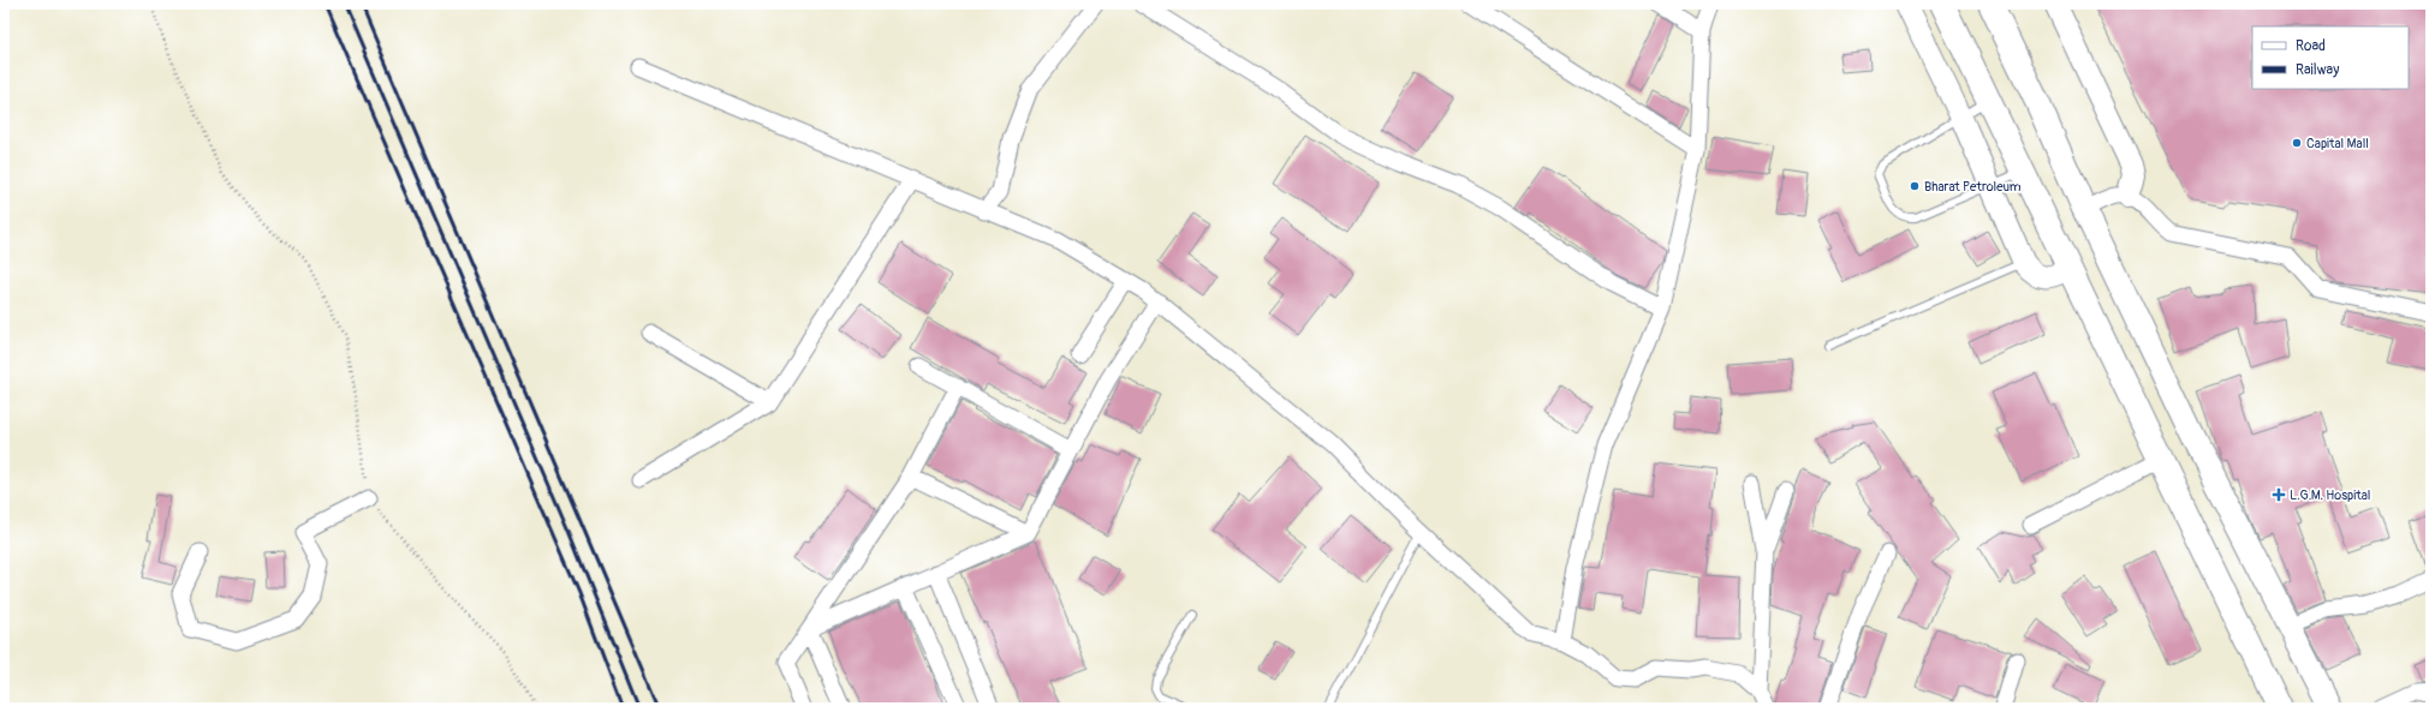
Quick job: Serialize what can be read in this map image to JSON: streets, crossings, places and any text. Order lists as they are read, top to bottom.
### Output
{
  "places": {
    "other": ["Capital Mall", "Bharat Petroleum"],
    "health": ["L.G.M. Hospital"]
  },
  "legend": ["Road", "Railway"]
}
